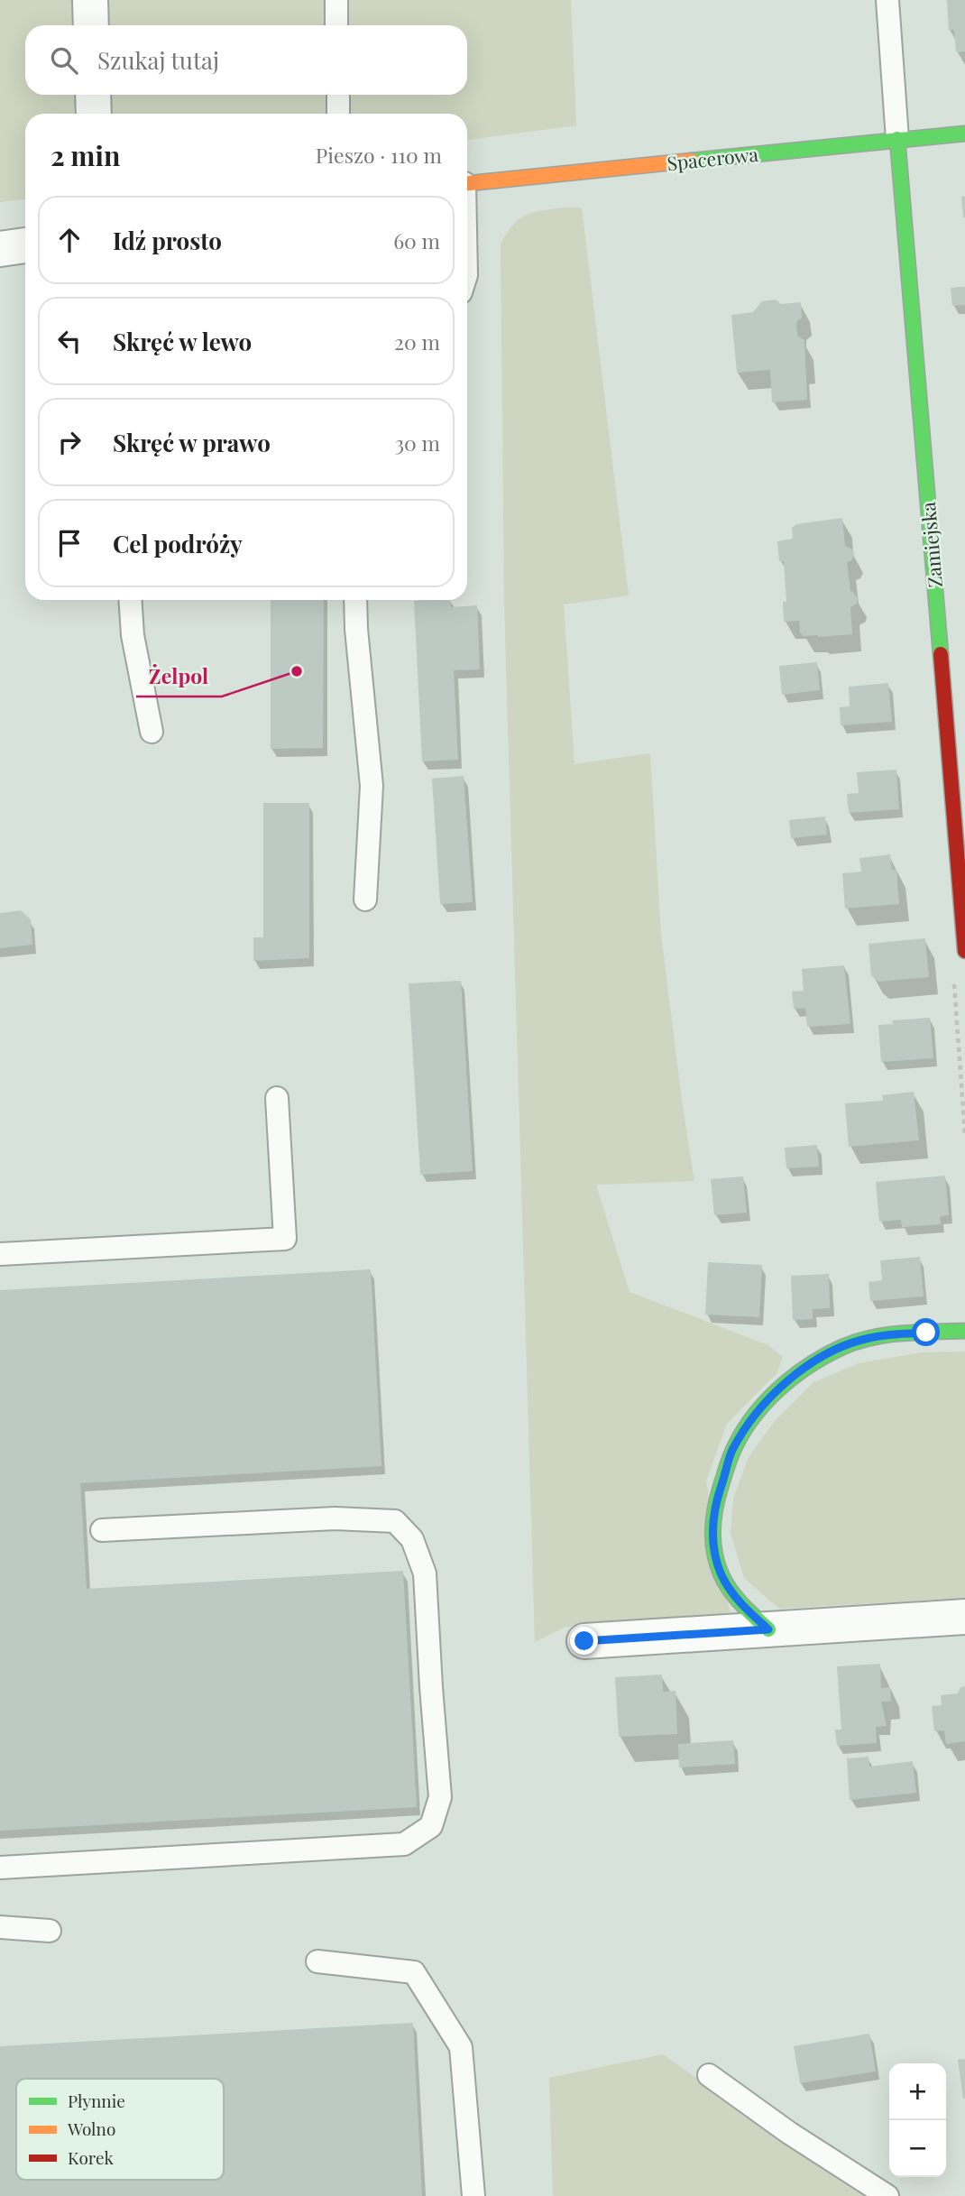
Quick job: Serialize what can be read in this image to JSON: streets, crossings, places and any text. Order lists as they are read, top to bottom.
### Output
{
  "streets": {
    "street": ["Spacerowa", "Zamiejska"]
  },
  "crossings": [
    ["Spacerowa", "Zamiejska"]
  ],
  "places": ["Żelpol"],
  "legend": ["Płynnie", "Wolno", "Korek"],
  "page": {
    "search": "Szukaj tutaj",
    "heading": ["2 min", "Pieszo · 110 m"],
    "list": [
      ["Idź prosto", "60 m"],
      ["Skręć w lewo", "20 m"],
      ["Skręć w prawo", "30 m"],
      "Cel podróży"
    ],
    "map_buttons": ["+", "−"]
  }
}
